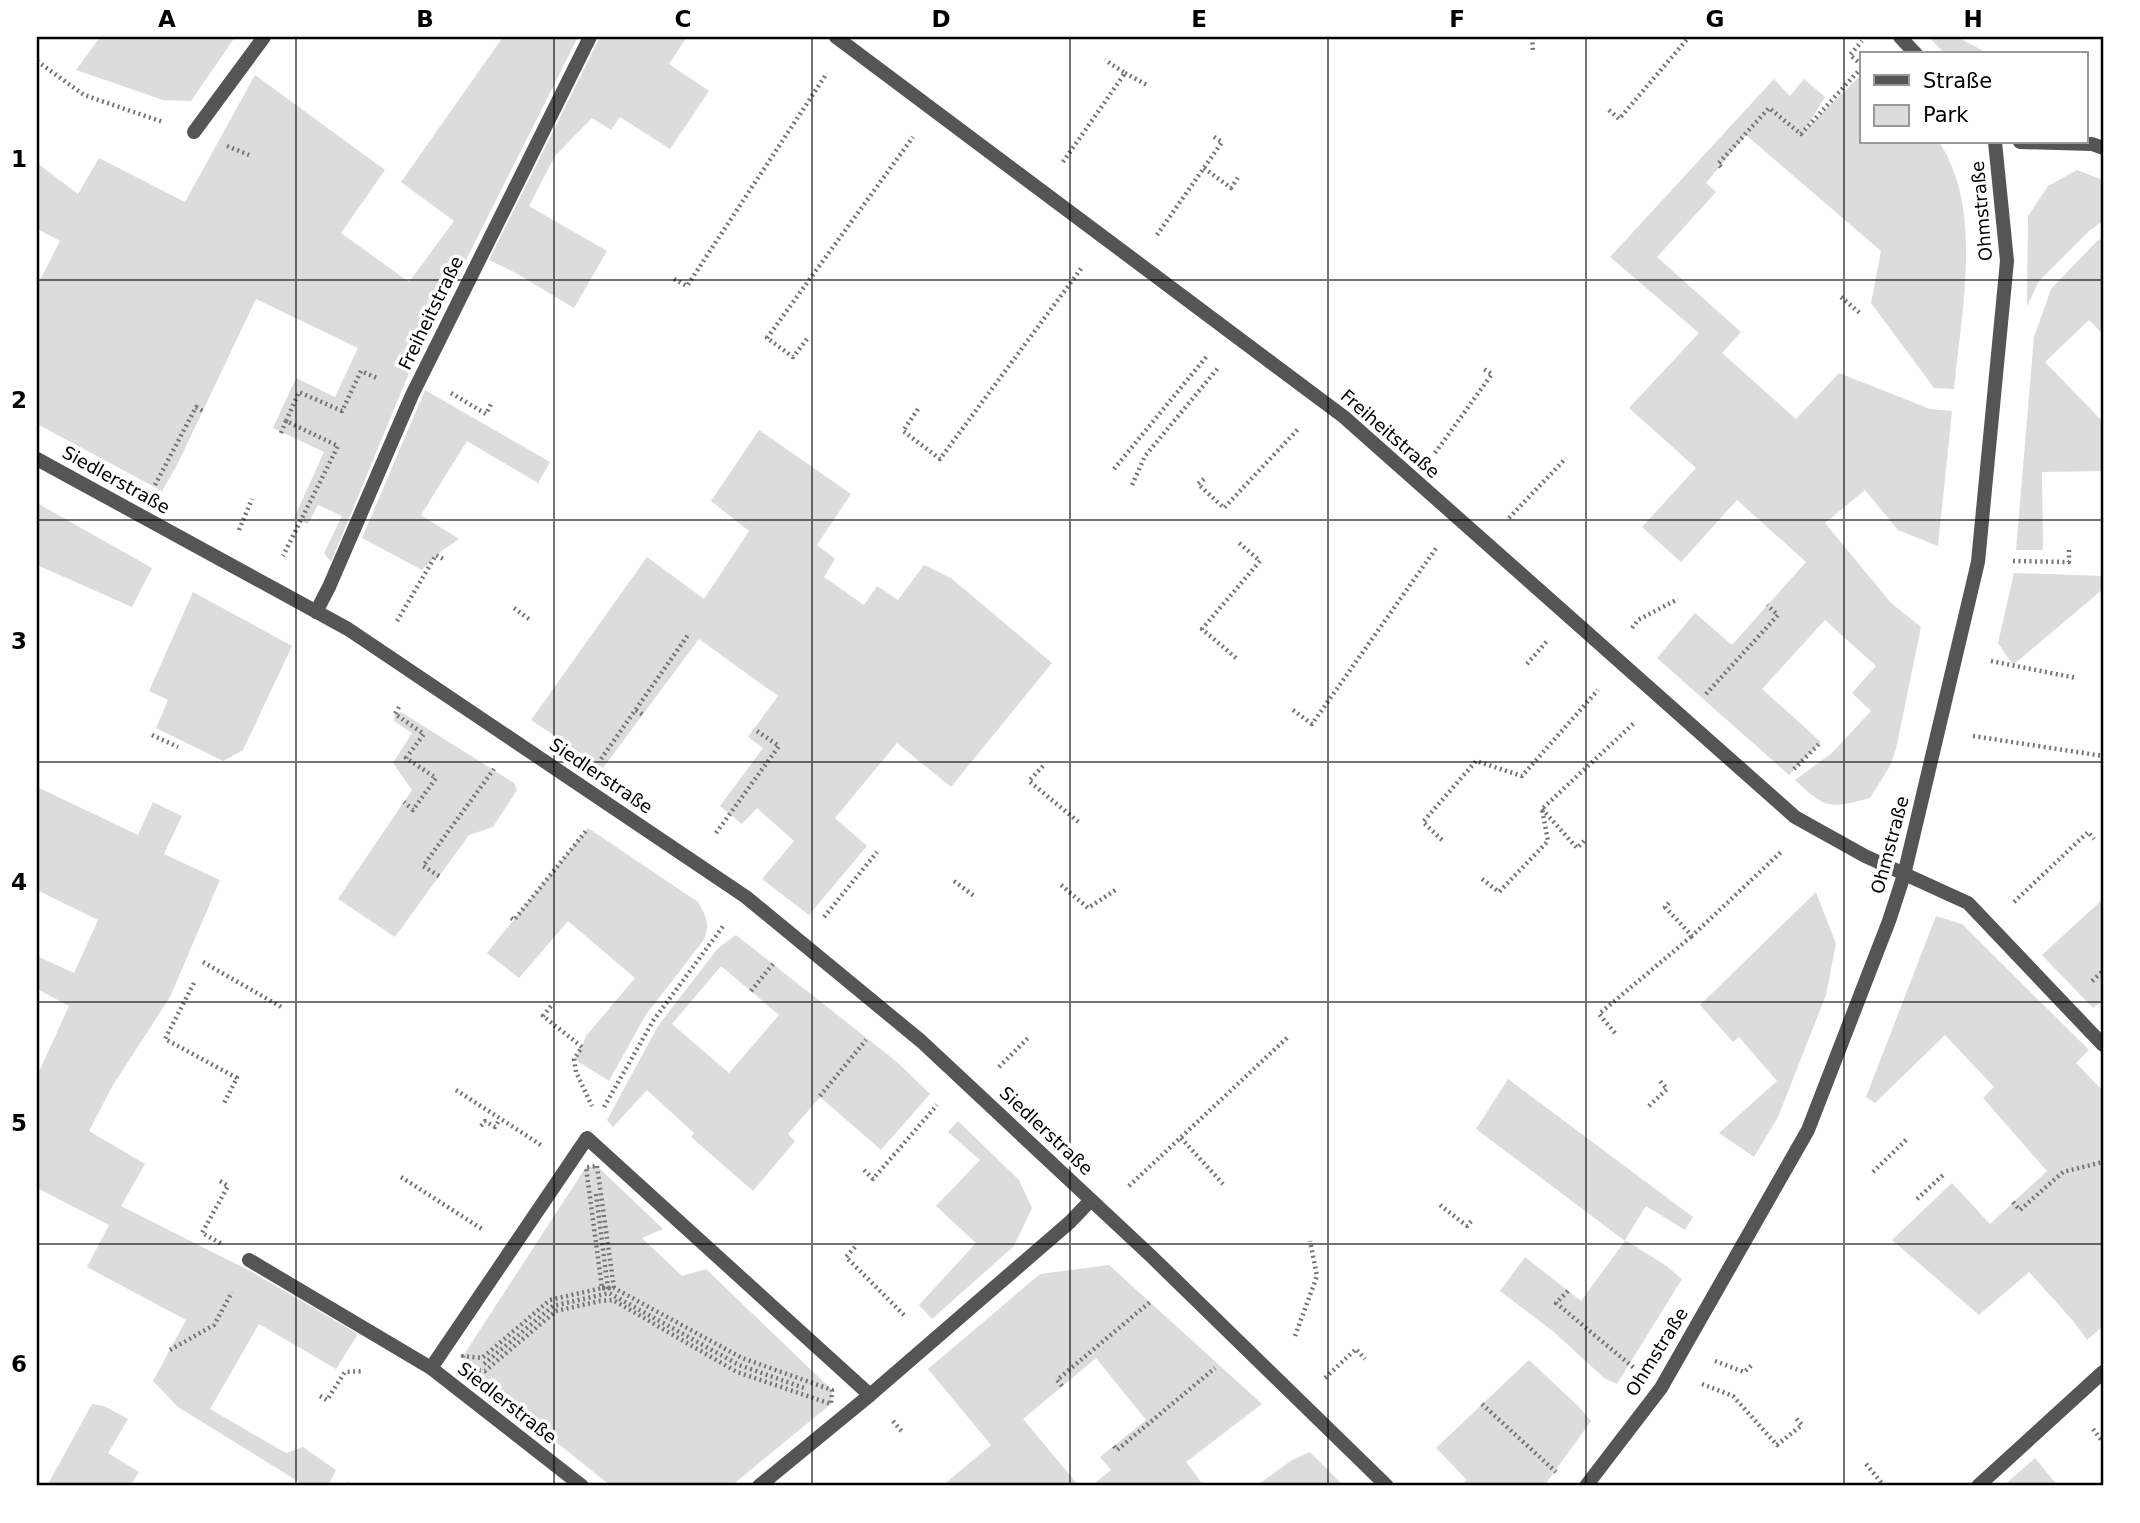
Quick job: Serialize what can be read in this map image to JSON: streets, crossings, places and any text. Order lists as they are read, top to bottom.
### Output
{
  "streets": {
    "street": ["Ohmstraße", "Freiheitstraße", "Siedlerstraße"]
  },
  "crossings": [
    ["Ohmstraße", "Freiheitstraße"],
    ["Freiheitstraße", "Siedlerstraße"]
  ],
  "legend": ["Straße", "Park"],
  "grid": {
    "columns": [
      "A",
      "B",
      "C",
      "D",
      "E",
      "F",
      "G",
      "H"
    ],
    "rows": [
      "1",
      "2",
      "3",
      "4",
      "5",
      "6"
    ]
  }
}
